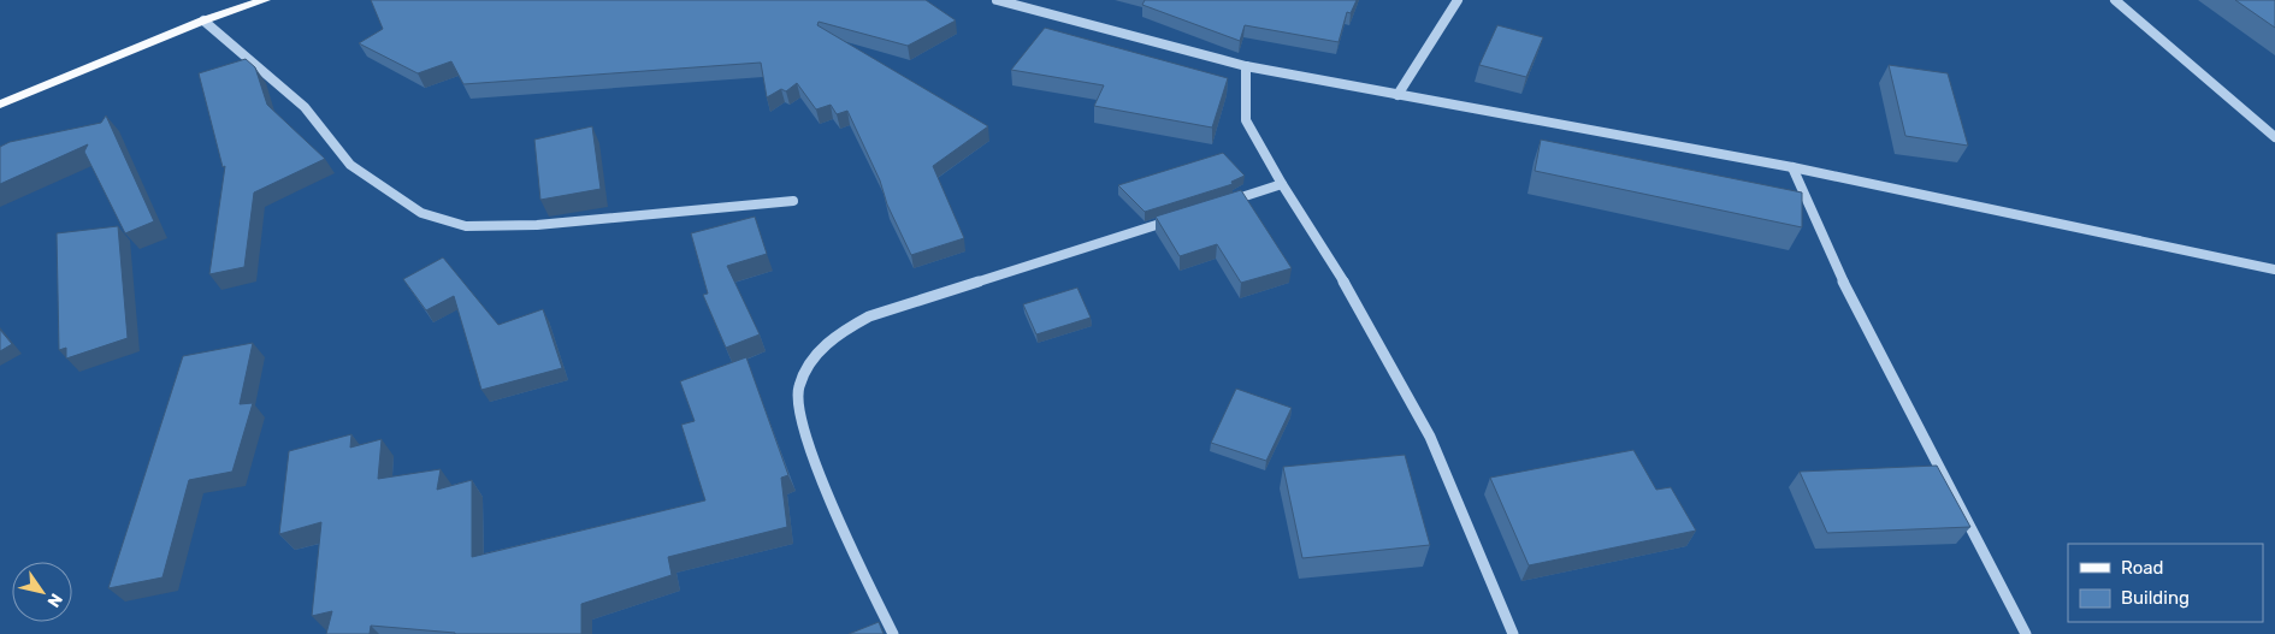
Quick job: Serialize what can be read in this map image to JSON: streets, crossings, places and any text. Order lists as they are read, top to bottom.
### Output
{
  "legend": ["Road", "Building"],
  "north": "bottom right"
}
